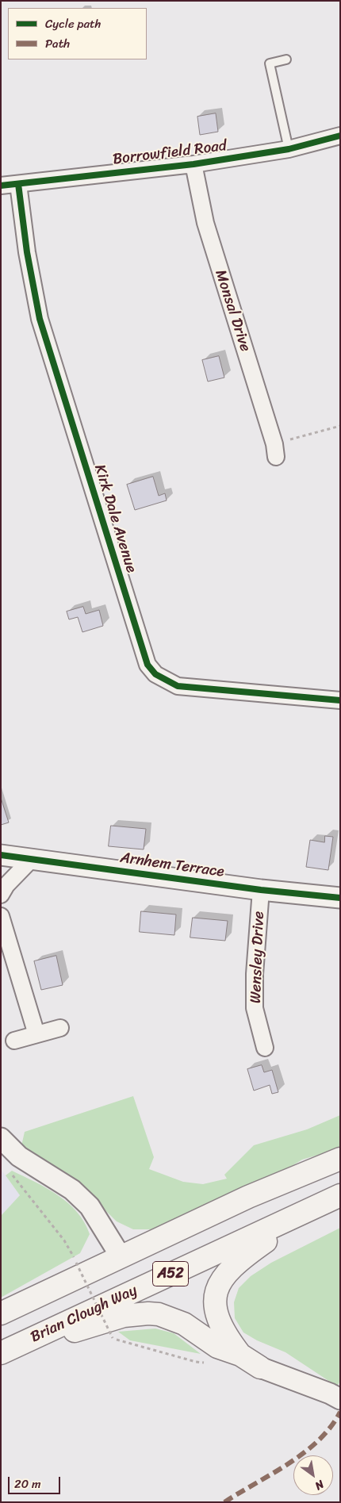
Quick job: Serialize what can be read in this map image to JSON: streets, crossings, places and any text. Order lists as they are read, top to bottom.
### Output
{
  "streets": {
    "highway": ["A52", "Brian Clough Way"],
    "street": [
      "Borrowfield Road",
      "Monsal Drive",
      "Kirk Dale Avenue",
      "Arnhem Terrace",
      "Wensley Drive"
    ]
  },
  "crossings": [
    ["Borrowfield Road", "Monsal Drive"],
    ["Borrowfield Road", "Kirk Dale Avenue"],
    ["Arnhem Terrace", "Wensley Drive"]
  ],
  "legend": ["Cycle path", "Path"],
  "scale_bar": "20 m",
  "north": "bottom right"
}
